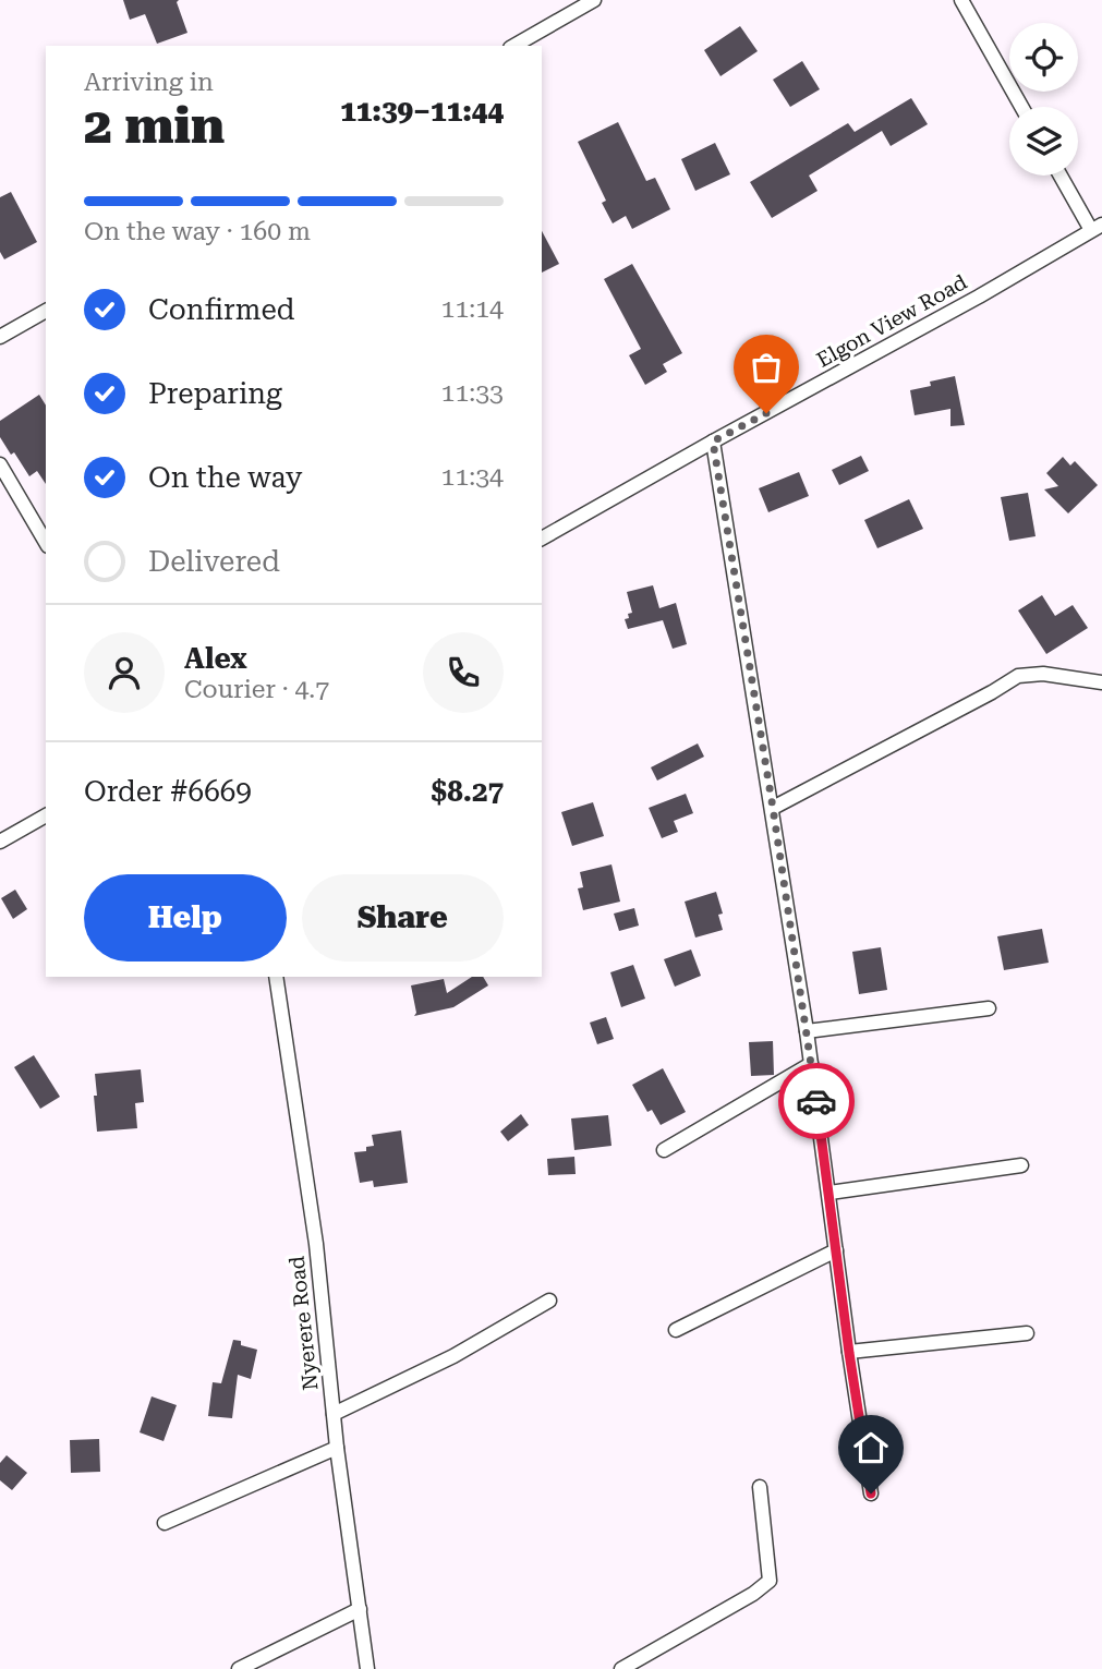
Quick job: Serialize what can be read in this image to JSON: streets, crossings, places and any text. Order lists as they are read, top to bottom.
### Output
{
  "streets": {
    "street": ["Elgon View Road", "Nyerere Road"]
  },
  "page": {
    "heading": ["2 min", "Arriving in", "11:39–11:44"],
    "panel": [
      "Alex",
      "Courier · 4.7",
      "Order #6669",
      "$8.27"
    ],
    "bar": "On the way · 160 m",
    "list": [
      ["Confirmed", "11:14"],
      ["Preparing", "11:33"],
      ["On the way", "11:34"],
      "Delivered"
    ],
    "buttons": ["Help", "Share"]
  }
}
